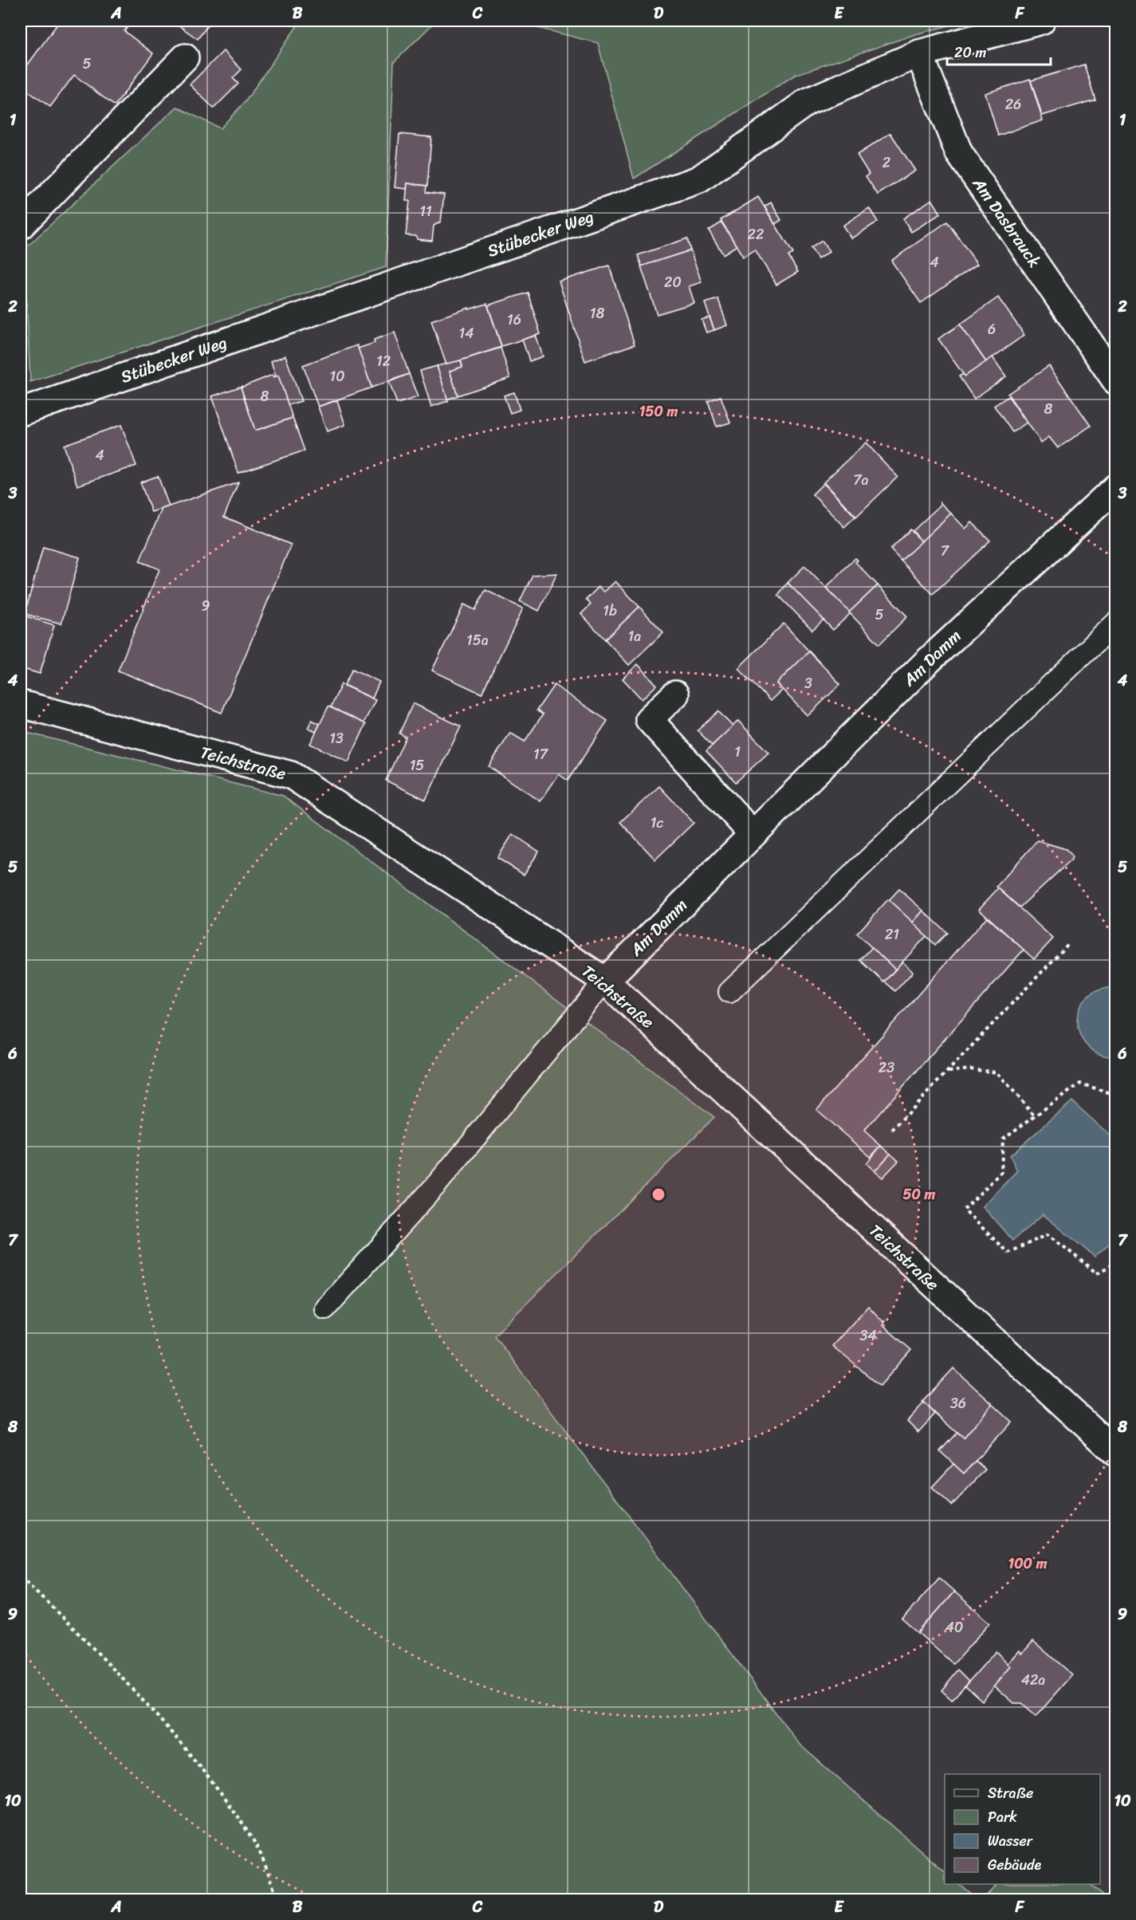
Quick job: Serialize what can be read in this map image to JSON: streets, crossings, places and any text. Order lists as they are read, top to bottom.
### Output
{
  "streets": {
    "street": [
      "Am Dasbrauck",
      "Stübecker Weg",
      "Am Damm",
      "Teichstraße"
    ]
  },
  "crossings": [
    ["Am Dasbrauck", "Stübecker Weg"],
    ["Am Damm", "Teichstraße"]
  ],
  "house_numbers": [
    "5",
    "26",
    "2",
    "11",
    "22",
    "4",
    "20",
    "18",
    "16",
    "6",
    "14",
    "12",
    "10",
    "8",
    "8",
    "4",
    "7a",
    "7",
    "9",
    "1b",
    "5",
    "1a",
    "15a",
    "3",
    "13",
    "1",
    "17",
    "15",
    "1c",
    "21",
    "23",
    "34",
    "36",
    "40",
    "42a"
  ],
  "legend": [
    "Straße",
    "Park",
    "Wasser",
    "Gebäude"
  ],
  "scale_bar": "20 m",
  "grid": {
    "columns": [
      "A",
      "B",
      "C",
      "D",
      "E",
      "F"
    ],
    "rows": [
      "1",
      "2",
      "3",
      "4",
      "5",
      "6",
      "7",
      "8",
      "9",
      "10"
    ]
  },
  "rings": ["150 m", "50 m", "100 m"]
}
